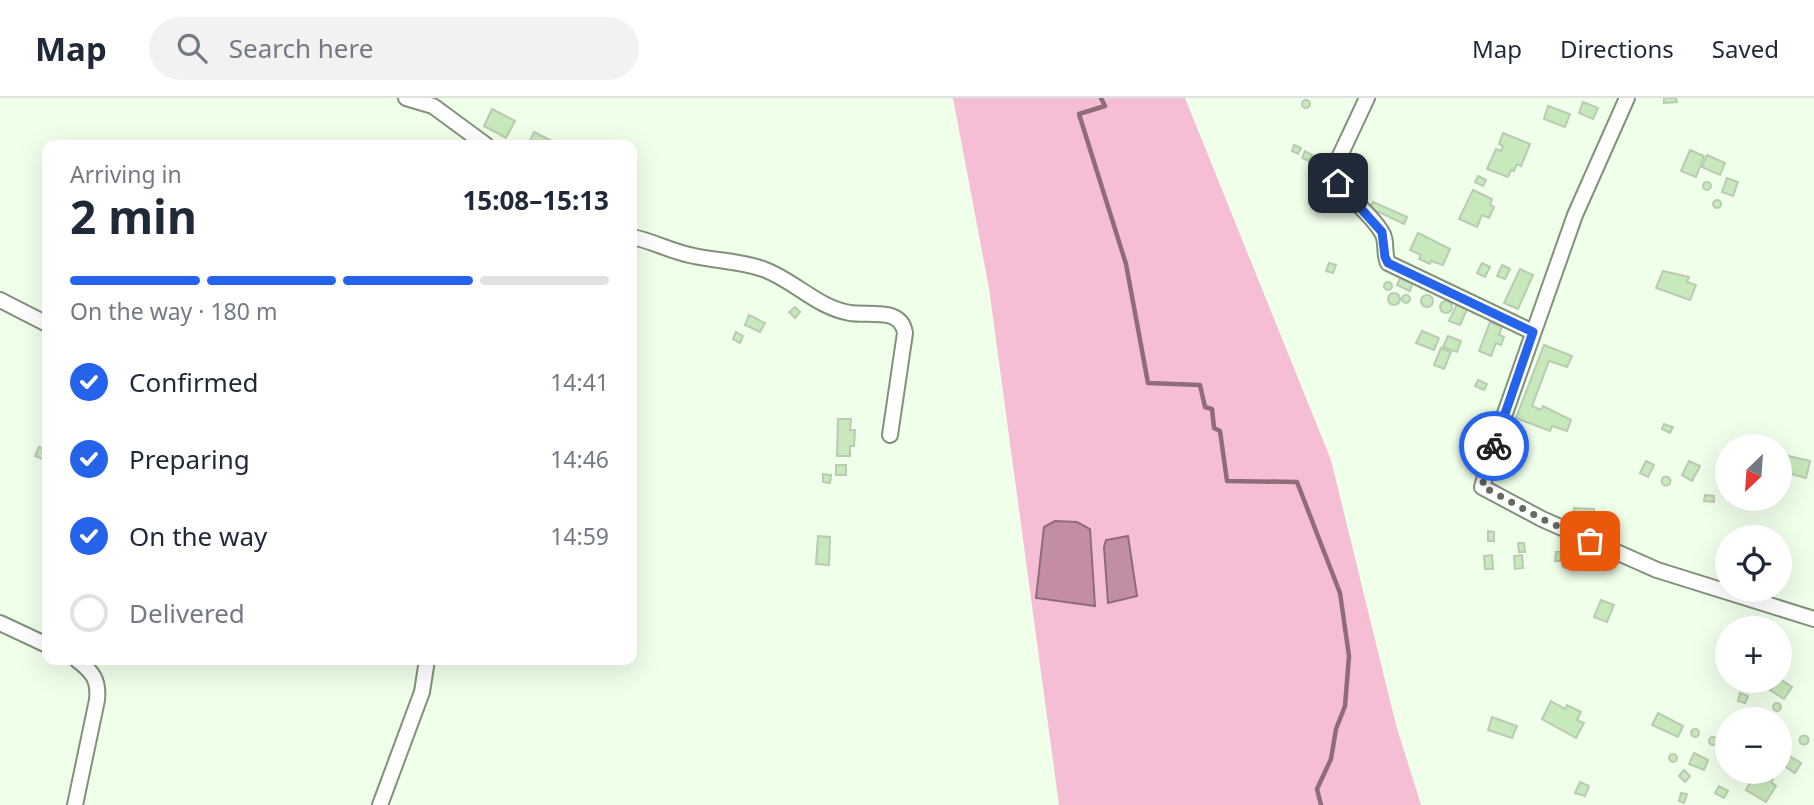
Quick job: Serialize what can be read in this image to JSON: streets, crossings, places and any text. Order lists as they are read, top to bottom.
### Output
{
  "north": "bottom left",
  "page": {
    "header": "Map",
    "search": "Search here",
    "nav": ["Map", "Directions", "Saved"],
    "heading": ["2 min", "Arriving in", "15:08–15:13"],
    "bar": "On the way · 180 m",
    "list": [
      ["Confirmed", "14:41"],
      ["Preparing", "14:46"],
      ["On the way", "14:59"],
      "Delivered"
    ],
    "map_buttons": ["+", "−"]
  }
}
